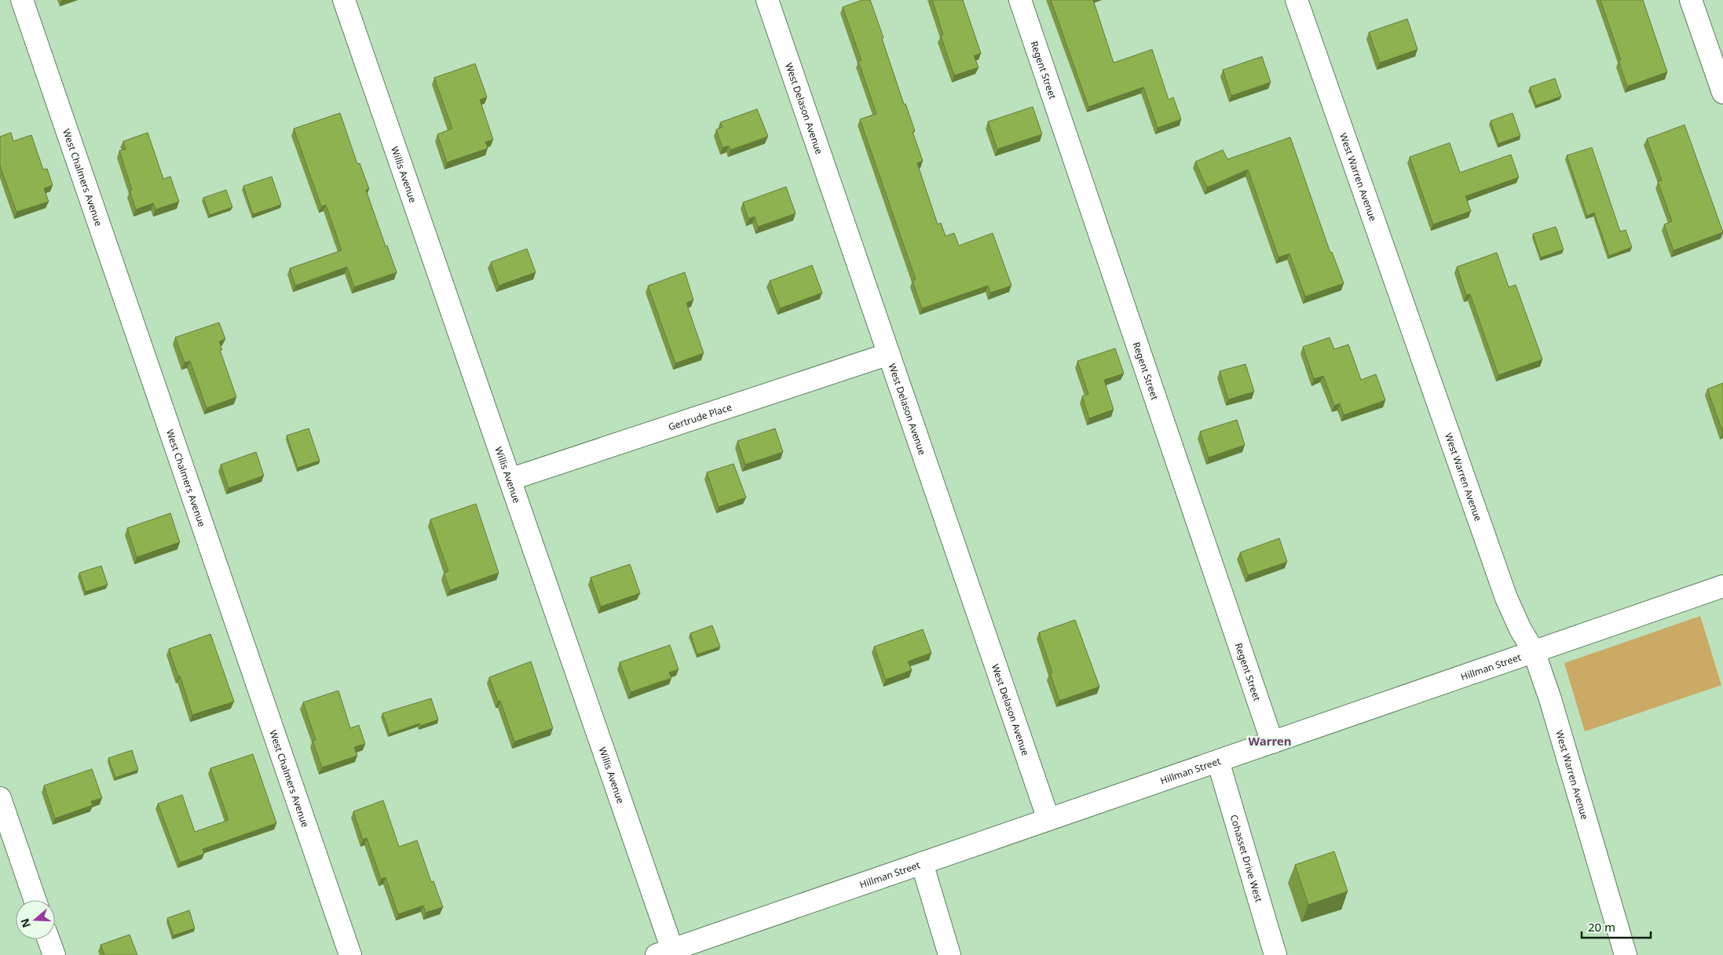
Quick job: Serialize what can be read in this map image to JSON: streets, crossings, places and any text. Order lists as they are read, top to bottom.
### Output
{
  "streets": {
    "street": [
      "Regent Street",
      "West Delason Avenue",
      "Willis Avenue",
      "West Chalmers Avenue",
      "West Warren Avenue",
      "Gertrude Place",
      "Hillman Street",
      "Cohasset Drive West"
    ]
  },
  "crossings": [
    ["Regent Street", "Hillman Street"],
    ["West Delason Avenue", "Gertrude Place"],
    ["West Delason Avenue", "Hillman Street"],
    ["Willis Avenue", "Gertrude Place"],
    ["Willis Avenue", "Hillman Street"],
    ["West Warren Avenue", "Hillman Street"],
    ["Hillman Street", "Cohasset Drive West"]
  ],
  "districts": ["Warren"],
  "scale_bar": "20 m",
  "north": "left"
}
